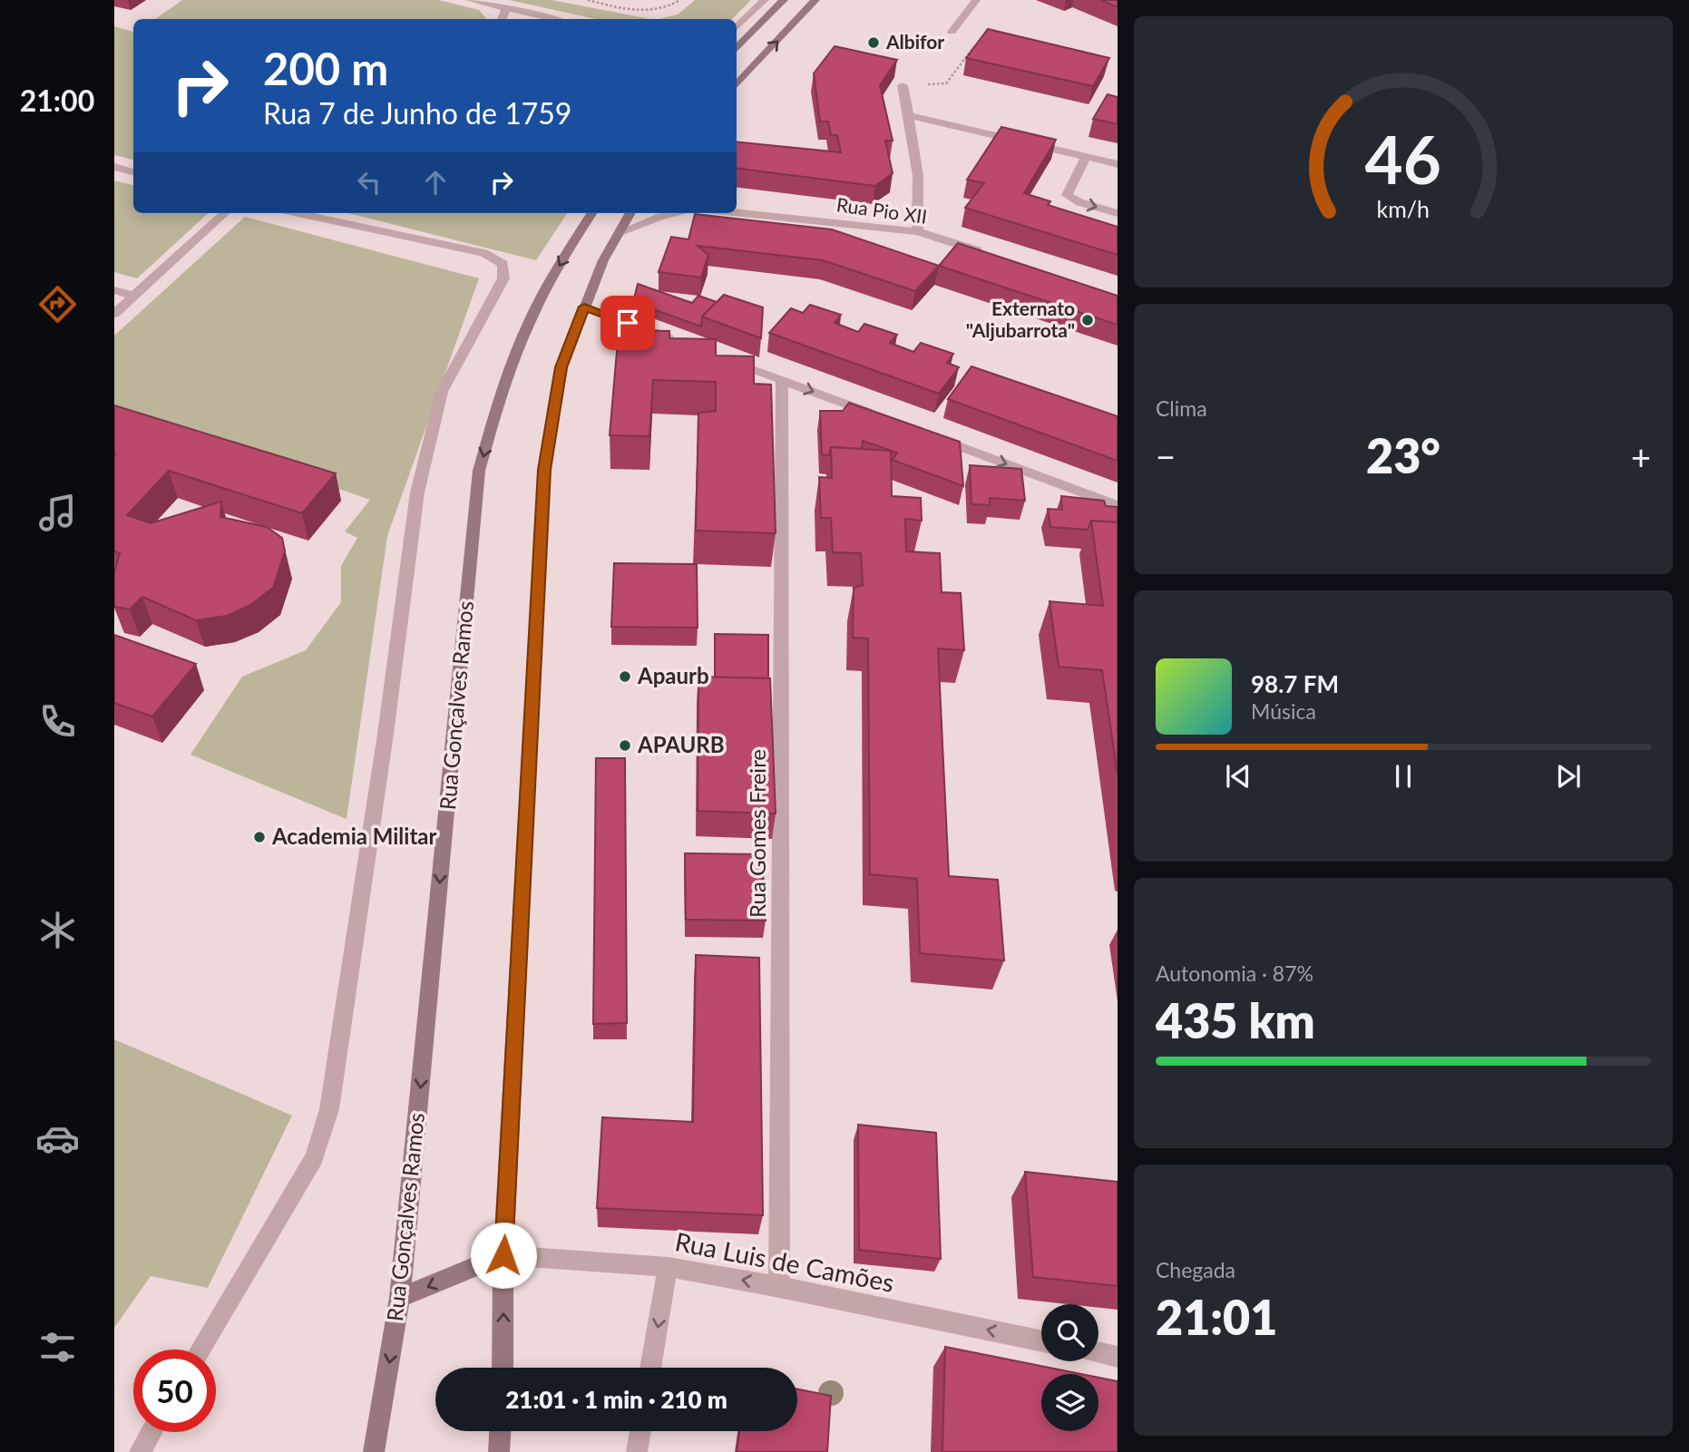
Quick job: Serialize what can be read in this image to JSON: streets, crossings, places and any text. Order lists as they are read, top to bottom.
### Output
{
  "streets": {
    "main road": ["Rua Gonçalves Ramos"],
    "street": ["Rua Pio XII", "Rua Gomes Freire", "Rua Luis de Camões"]
  },
  "crossings": [
    ["Rua Gomes Freire", "Rua Luis de Camões"]
  ],
  "one_way": ["Rua Luis de Camões"],
  "places": [
    "Albifor",
    "Externato \"Aljubarrota\"",
    "Apaurb",
    "APAURB",
    "Academia Militar"
  ],
  "page": {
    "tabs": "21:00",
    "turn": ["200 m", "Rua 7 de Junho de 1759"],
    "tile": [
      "Clima",
      ["Autonomia · 87%", "435 km"],
      ["Chegada", "21:01"]
    ],
    "heat": ["−", "23°", "+"],
    "song": ["98.7 FM", "Música"],
    "limit": "50",
    "trip": "21:01 · 1 min · 210 m",
    "gauge": ["46", "km/h"]
  }
}
